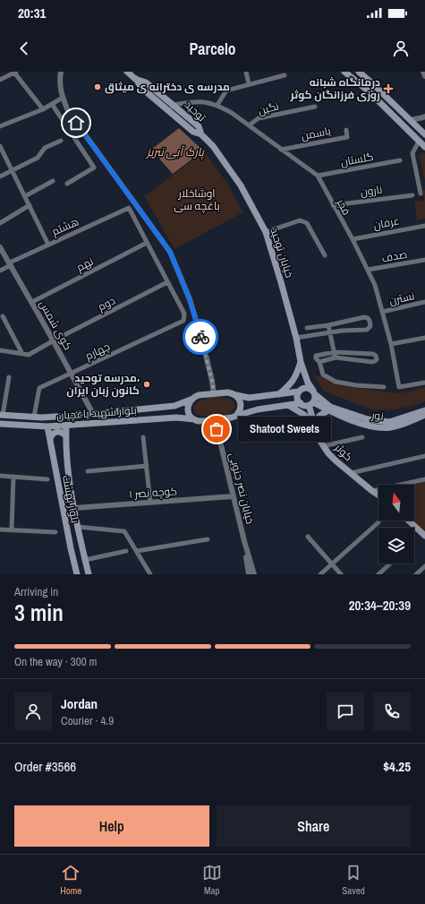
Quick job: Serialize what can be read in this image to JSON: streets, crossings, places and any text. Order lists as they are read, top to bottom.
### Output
{
  "streets": {
    "main road": [
      "توحید",
      "خیابان توحید",
      "بلوار شهید یاغچیان",
      "نور",
      "کوثر",
      "بلوار بهشت"
    ],
    "street": [
      "نگین",
      "یاسمن",
      "گلستان",
      "نارون",
      "فجر",
      "عرفان",
      "هشتم",
      "صدف",
      "نهم",
      "نسترن",
      "دوم",
      "کوی شمس",
      "چهارم",
      "خیابان نصر جنوبی",
      "کوچه نصر ۱"
    ]
  },
  "crossings": [
    ["نگین", "فجر"],
    ["توحید", "فجر"],
    ["توحید", "خیابان توحید"],
    ["یاسمن", "فجر"],
    ["گلستان", "فجر"],
    ["نارون", "فجر"],
    ["فجر", "عرفان"],
    ["فجر", "صدف"],
    ["فجر", "نسترن"],
    ["هشتم", "نهم"],
    ["هشتم", "کوی شمس"],
    ["خیابان توحید", "بلوار شهید یاغچیان"],
    ["خیابان توحید", "کوثر"],
    ["نهم", "کوی شمس"],
    ["دوم", "کوی شمس"],
    ["دوم", "چهارم"],
    ["کوی شمس", "چهارم"],
    ["کوی شمس", "بلوار شهید یاغچیان"],
    ["چهارم", "بلوار شهید یاغچیان"],
    ["بلوار شهید یاغچیان", "کوثر"],
    ["بلوار شهید یاغچیان", "خیابان نصر جنوبی"],
    ["بلوار شهید یاغچیان", "بلوار بهشت"],
    ["خیابان نصر جنوبی", "کوچه نصر ۱"],
    ["کوچه نصر ۱", "بلوار بهشت"]
  ],
  "water": ["پارک آبی تبریز"],
  "parks": ["اوشاخلار باغچه سی"],
  "places": {
    "other": ["مدرسه ی دخترانه ی میثاق", "مدرسه توحید، کانون زبان ایران", "Shatoot Sweets"],
    "health": ["درمانگاه شبانه روزی فرزانگان کوثر"]
  },
  "north": "top",
  "page": {
    "status": "20:31",
    "header": "Parcelo",
    "bubble": "Shatoot Sweets",
    "heading": ["3 min", "Arriving in", "20:34–20:39"],
    "panel": [
      "Jordan",
      "Courier · 4.9",
      "Order #3566",
      "$4.25"
    ],
    "bar": "On the way · 300 m",
    "buttons": ["Help", "Share"],
    "tabs": ["Home", "Map", "Saved"]
  }
}
